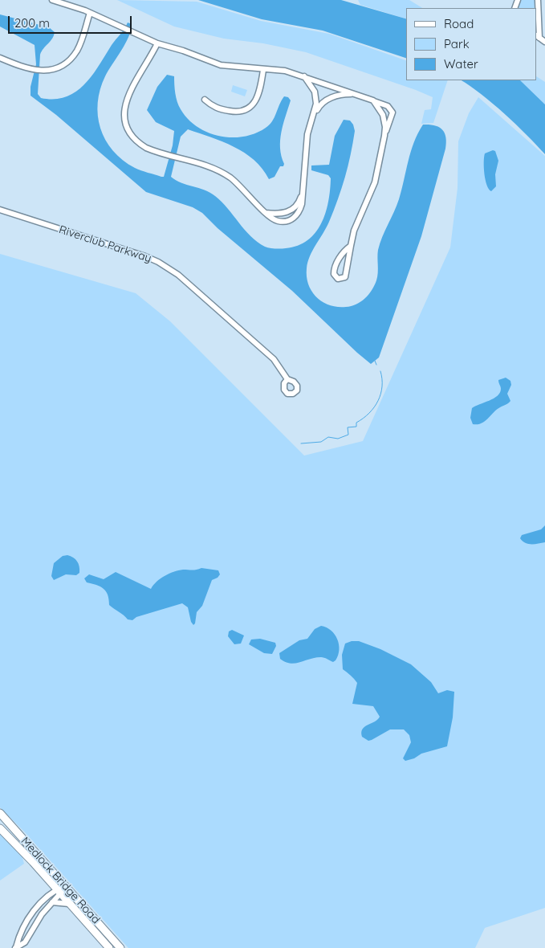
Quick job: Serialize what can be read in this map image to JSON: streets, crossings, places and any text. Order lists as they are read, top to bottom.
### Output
{
  "streets": {
    "highway": ["Medlock Bridge Road"],
    "street": ["Riverclub Parkway"]
  },
  "legend": ["Road", "Park", "Water"],
  "scale_bar": "200 m"
}
